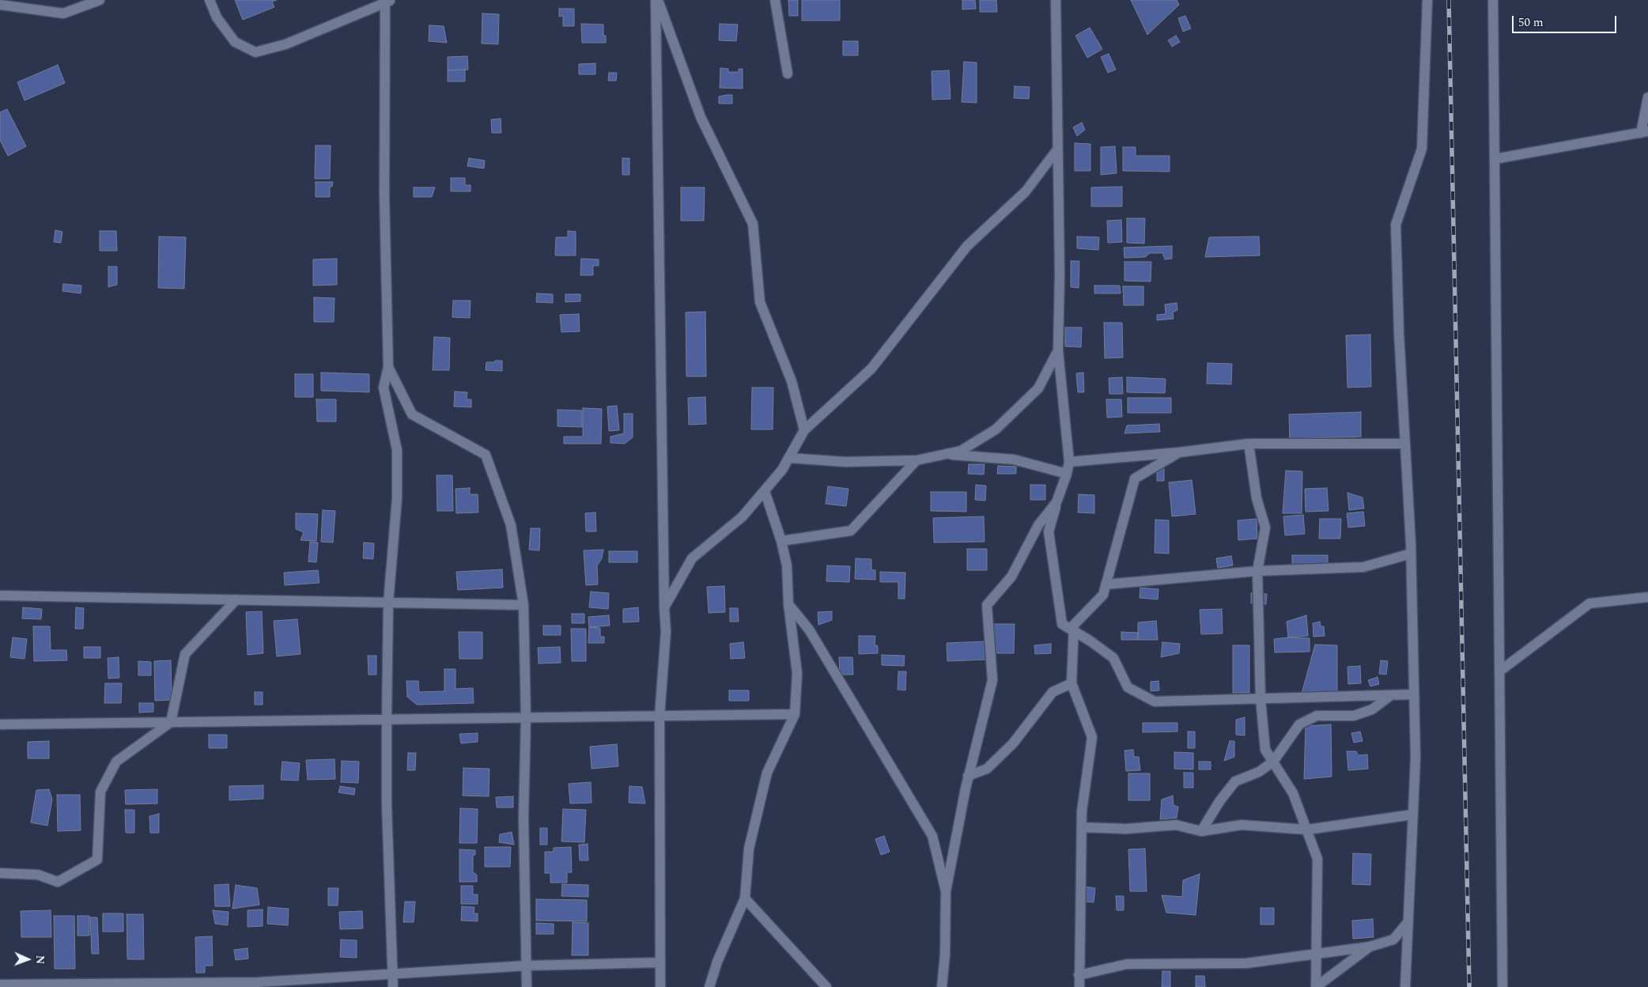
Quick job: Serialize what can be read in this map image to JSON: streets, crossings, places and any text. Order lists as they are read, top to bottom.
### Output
{
  "scale_bar": "50 m",
  "north": "right"
}
